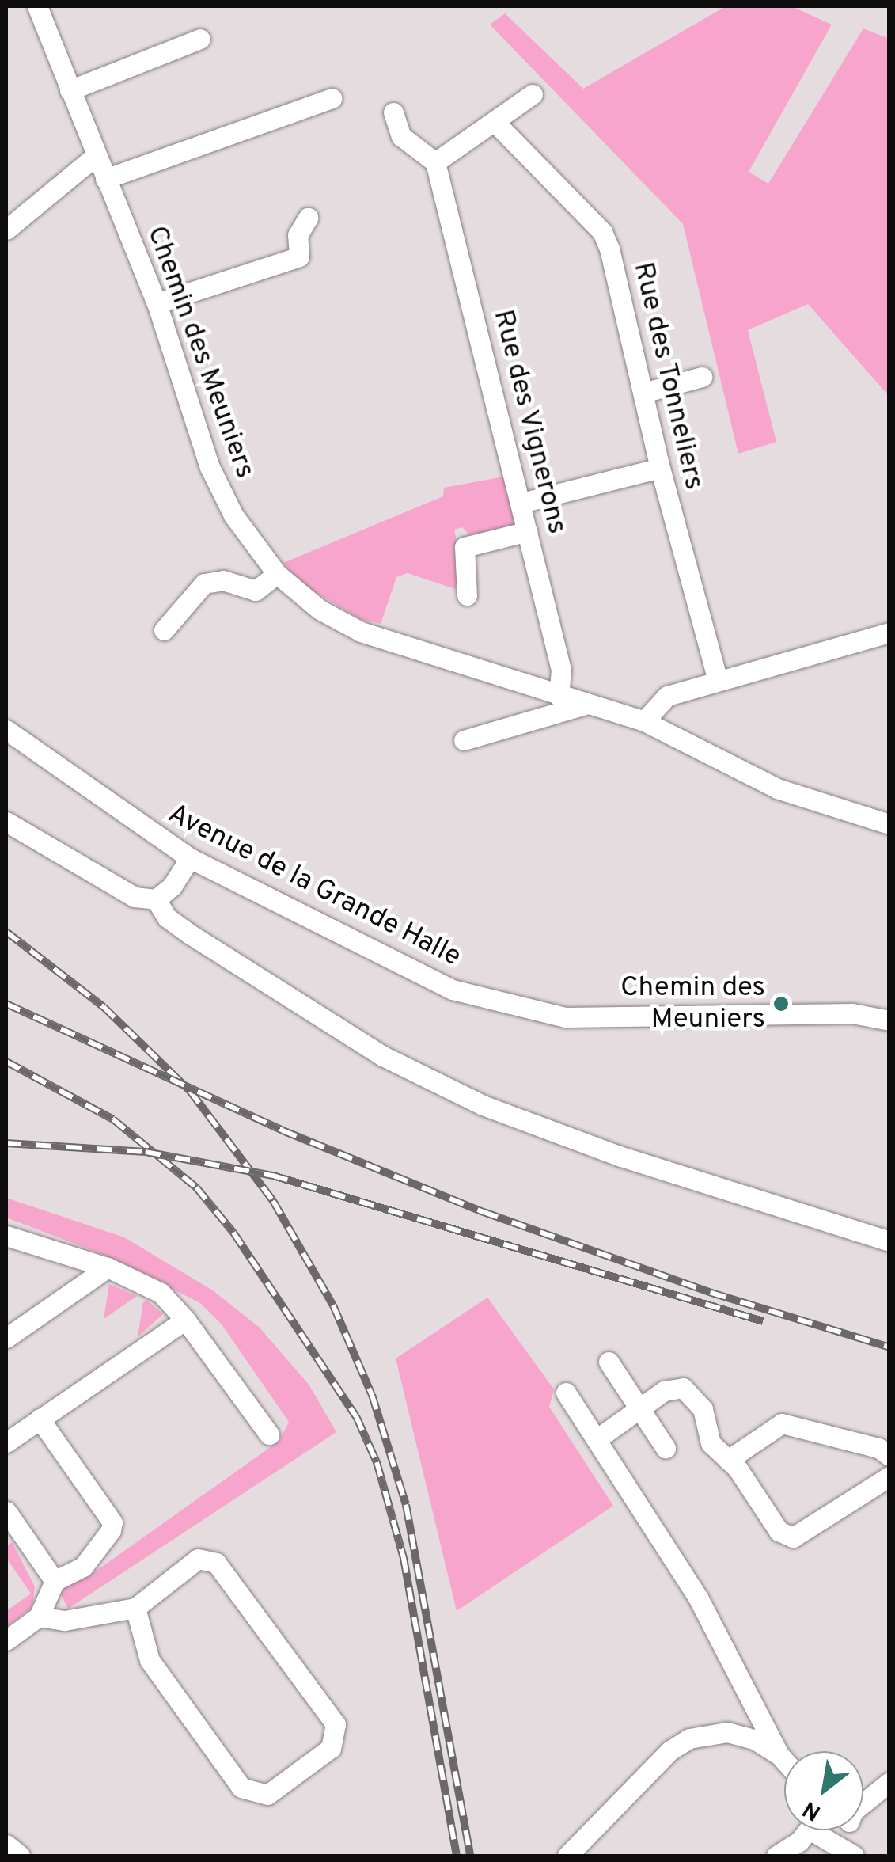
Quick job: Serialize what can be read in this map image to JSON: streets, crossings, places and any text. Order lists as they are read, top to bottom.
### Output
{
  "streets": {
    "street": [
      "Chemin des Meuniers",
      "Rue des Tonneliers",
      "Rue des Vignerons",
      "Avenue de la Grande Halle"
    ]
  },
  "crossings": [
    ["Chemin des Meuniers", "Rue des Vignerons"]
  ],
  "places": ["Chemin des Meuniers"],
  "north": "bottom left"
}
